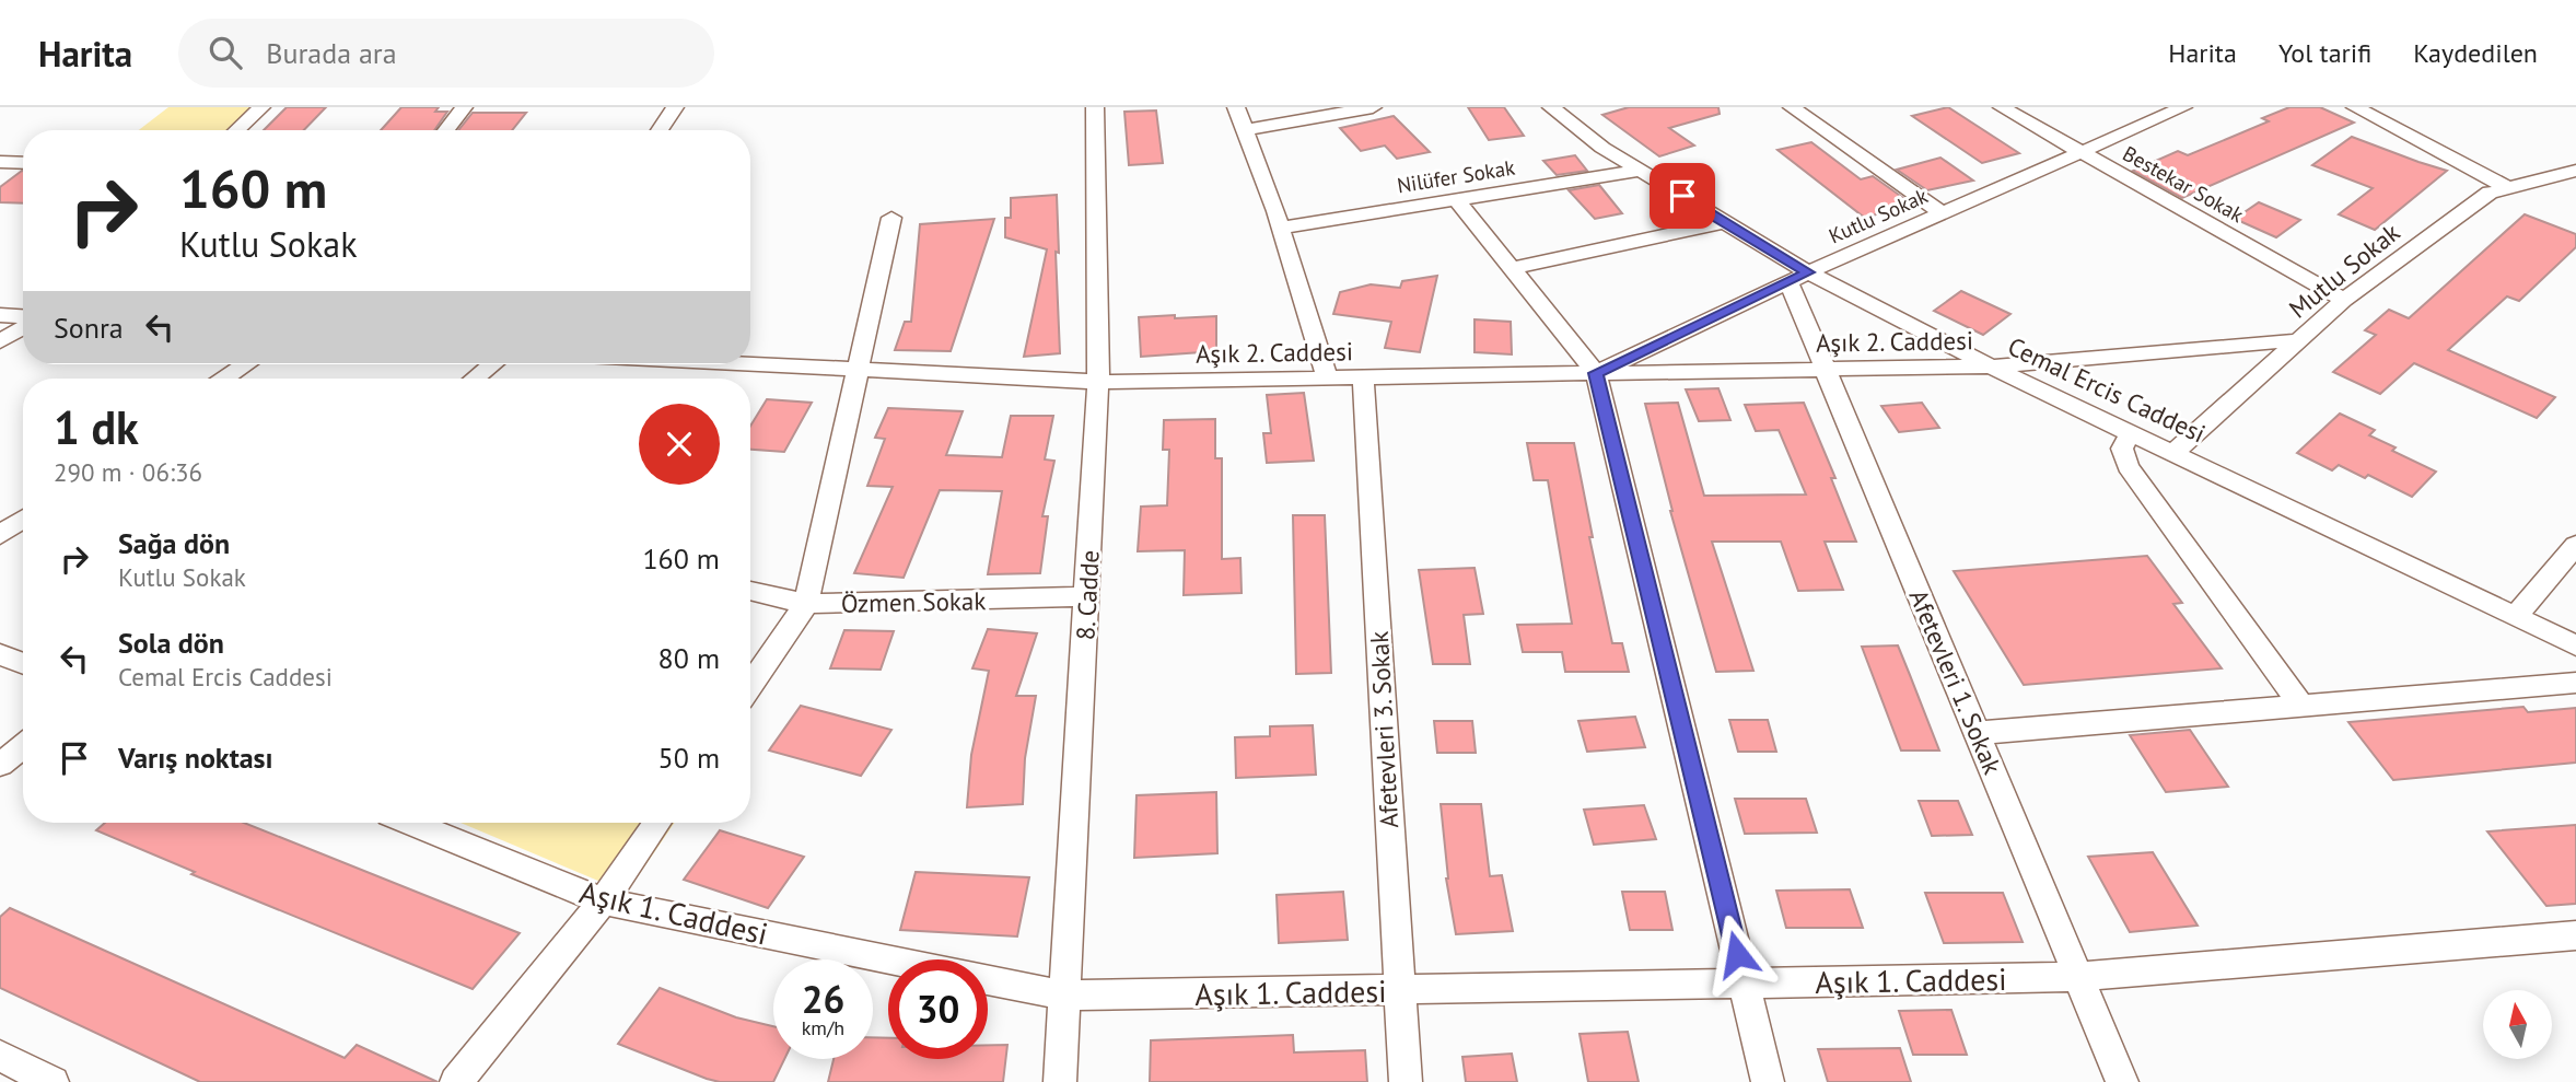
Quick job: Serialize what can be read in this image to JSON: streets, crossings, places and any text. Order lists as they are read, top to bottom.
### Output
{
  "streets": {
    "street": [
      "Nilüfer Sokak",
      "Bestekar Sokak",
      "Kutlu Sokak",
      "Mutlu Sokak",
      "Aşık 2. Caddesi",
      "Cemal Ercis Caddesi",
      "8. Cadde",
      "Özmen Sokak",
      "Afetevleri 1. Sokak",
      "Afetevleri 3. Sokak",
      "Aşık 1. Caddesi"
    ]
  },
  "crossings": [
    ["Nilüfer Sokak", "Cemal Ercis Caddesi"],
    ["Bestekar Sokak", "Kutlu Sokak"],
    ["Bestekar Sokak", "Mutlu Sokak"],
    ["Kutlu Sokak", "Aşık 2. Caddesi"],
    ["Kutlu Sokak", "Cemal Ercis Caddesi"],
    ["Kutlu Sokak", "Afetevleri 1. Sokak"],
    ["Mutlu Sokak", "Aşık 2. Caddesi"],
    ["Mutlu Sokak", "Cemal Ercis Caddesi"],
    ["Aşık 2. Caddesi", "Cemal Ercis Caddesi"],
    ["Aşık 2. Caddesi", "8. Cadde"],
    ["Aşık 2. Caddesi", "Afetevleri 1. Sokak"],
    ["Aşık 2. Caddesi", "Afetevleri 3. Sokak"],
    ["Cemal Ercis Caddesi", "Afetevleri 1. Sokak"],
    ["8. Cadde", "Özmen Sokak"],
    ["8. Cadde", "Aşık 1. Caddesi"],
    ["Afetevleri 1. Sokak", "Aşık 1. Caddesi"],
    ["Afetevleri 3. Sokak", "Aşık 1. Caddesi"]
  ],
  "north": "top",
  "page": {
    "header": "Harita",
    "search": "Burada ara",
    "nav": ["Harita", "Yol tarifi", "Kaydedilen"],
    "turn": ["160 m", "Kutlu Sokak"],
    "then": "Sonra",
    "heading": ["1 dk", "290 m · 06:36"],
    "list": [
      {
        "name": "Sağa dön",
        "note": "Kutlu Sokak",
        "value": "160 m"
      },
      {
        "name": "Sola dön",
        "note": "Cemal Ercis Caddesi",
        "value": "80 m"
      },
      {
        "name": "Varış noktası",
        "value": "50 m"
      }
    ],
    "speed": "26 km/h",
    "limit": "30"
  }
}
